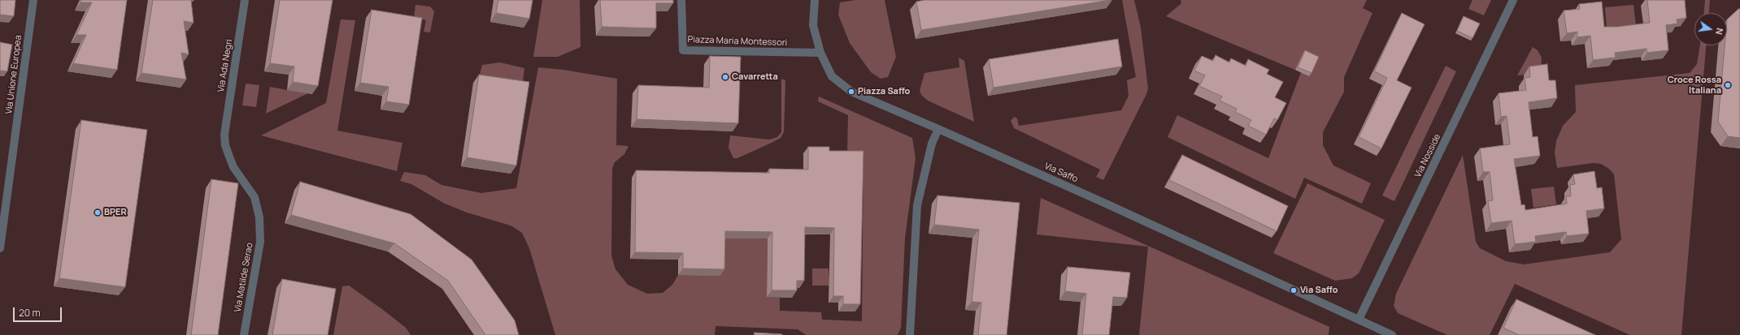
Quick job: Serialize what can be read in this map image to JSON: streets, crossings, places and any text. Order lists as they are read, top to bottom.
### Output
{
  "streets": {
    "street": [
      "Piazza Maria Montessori",
      "Via Ada Negri",
      "Via Unione Europea",
      "Via Nosside",
      "Via Saffo",
      "Via Matilde Serao"
    ]
  },
  "crossings": [
    ["Piazza Maria Montessori", "Via Saffo"],
    ["Via Ada Negri", "Via Matilde Serao"],
    ["Via Nosside", "Via Saffo"]
  ],
  "places": [
    "Cavarretta",
    "Croce Rossa Italiana",
    "Piazza Saffo",
    "BPER",
    "Via Saffo"
  ],
  "scale_bar": "20 m",
  "north": "right"
}
